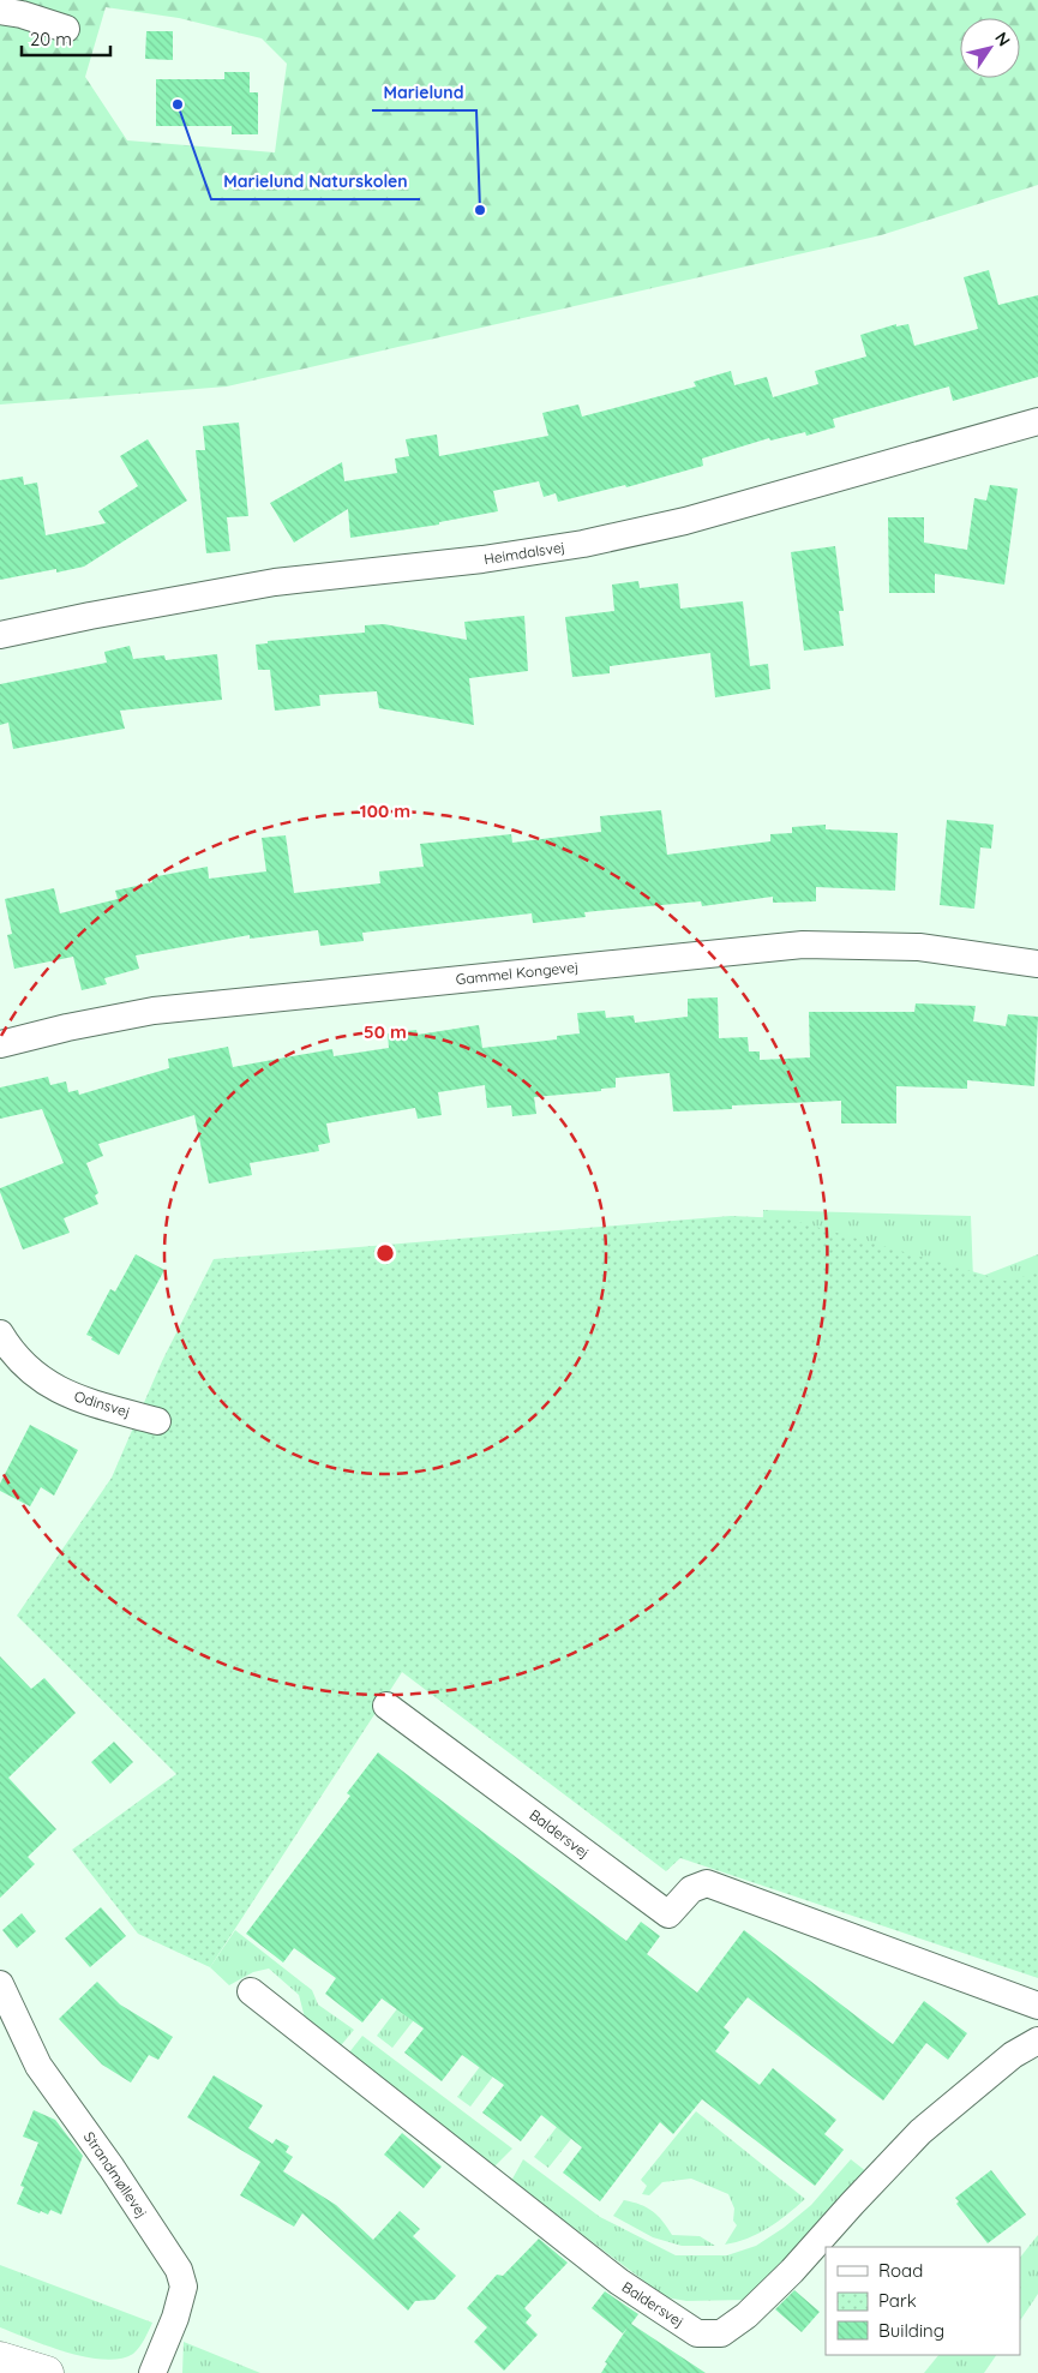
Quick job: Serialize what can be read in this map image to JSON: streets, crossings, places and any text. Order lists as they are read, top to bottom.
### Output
{
  "streets": {
    "street": [
      "Heimdalsvej",
      "Gammel Kongevej",
      "Odinsvej",
      "Baldersvej",
      "Strandmøllevej"
    ]
  },
  "places": ["Marielund Naturskolen", "Marielund"],
  "legend": ["Road", "Park", "Building"],
  "scale_bar": "20 m",
  "north": "top right",
  "rings": ["100 m", "50 m"]
}
